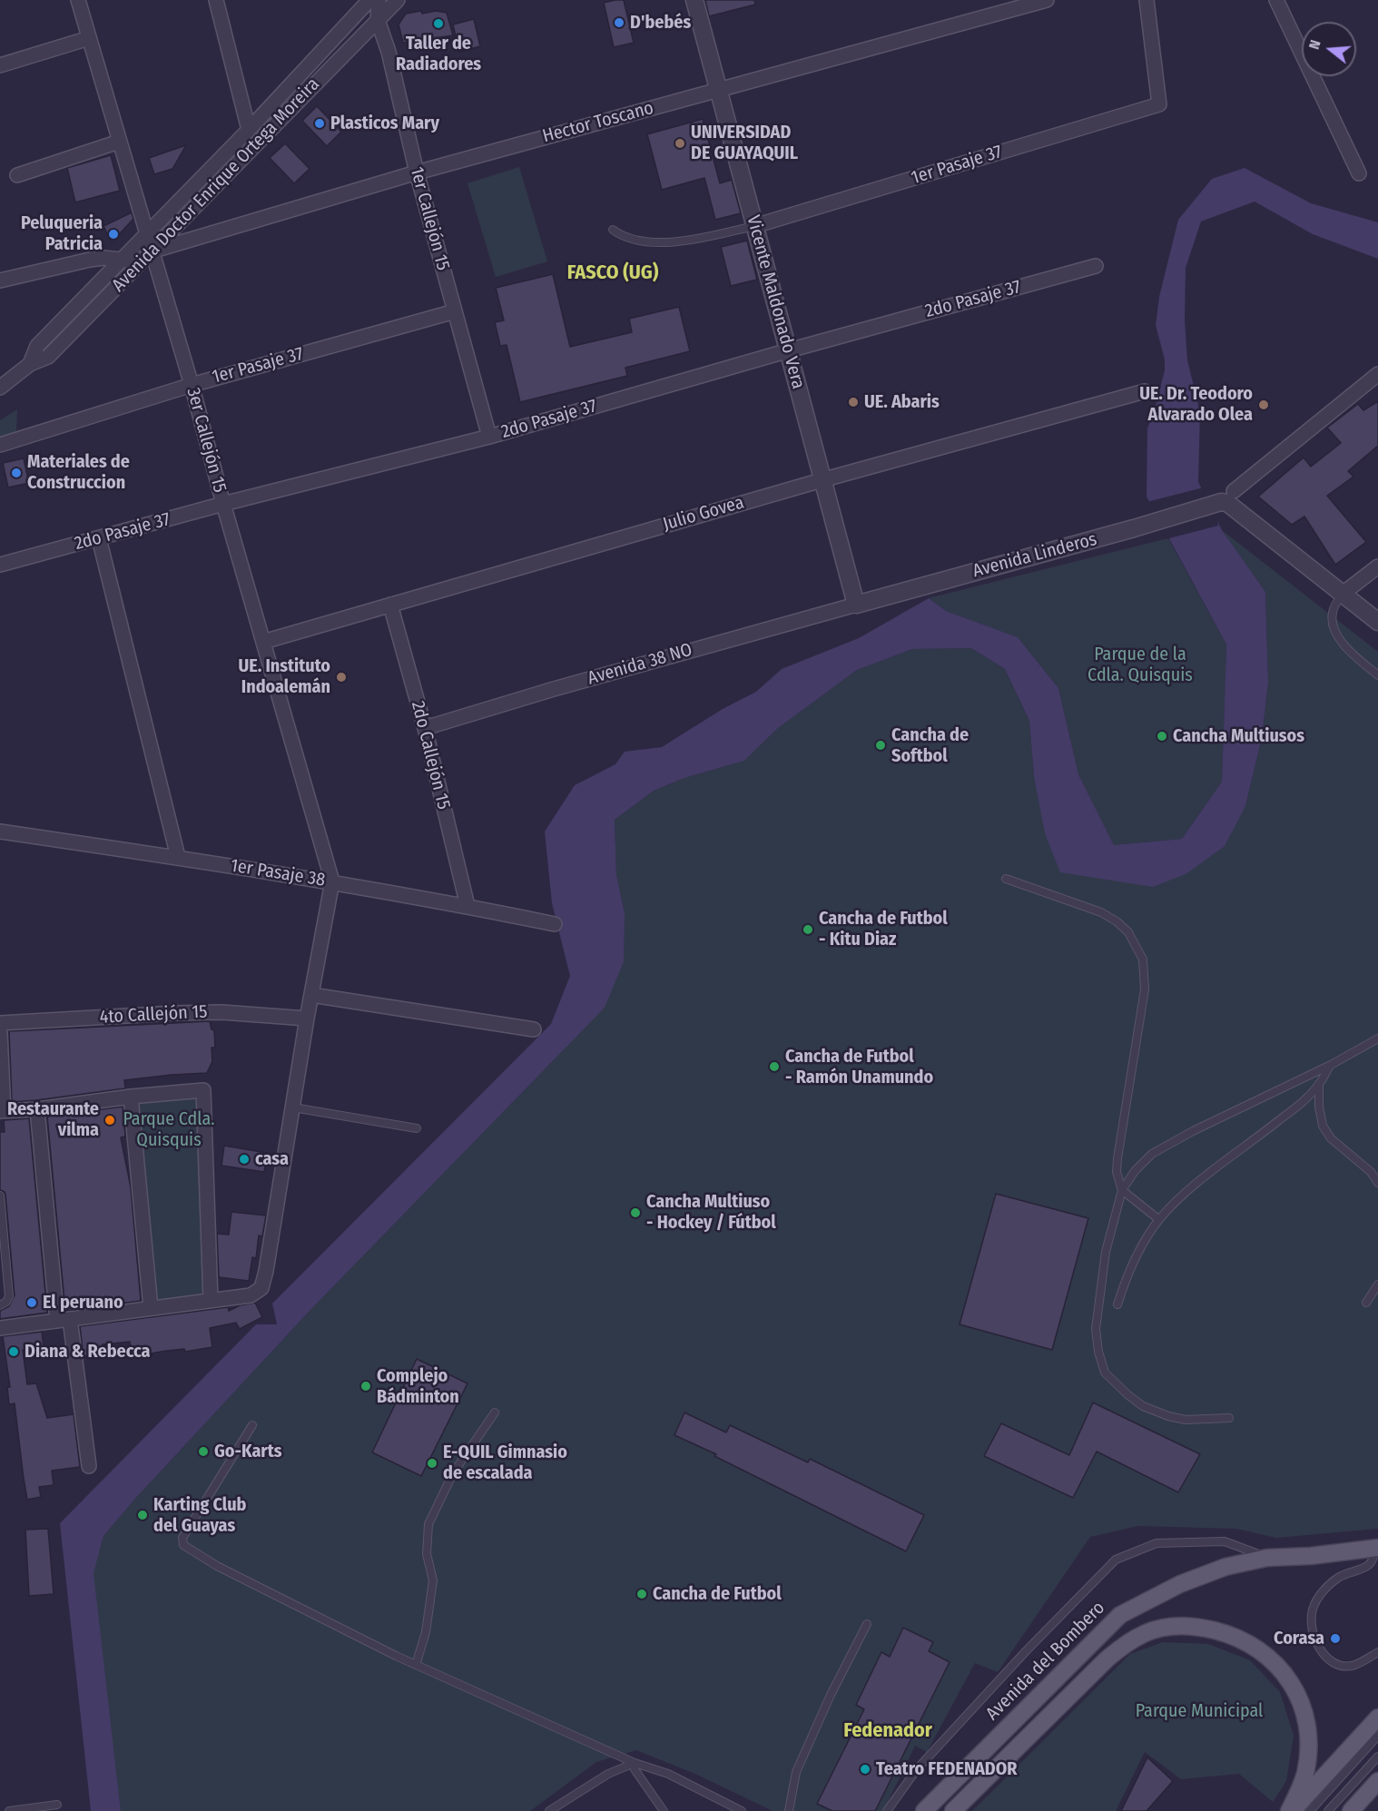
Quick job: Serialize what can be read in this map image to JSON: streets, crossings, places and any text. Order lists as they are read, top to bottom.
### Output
{
  "streets": {
    "main road": ["Avenida del Bombero"],
    "street": [
      "Hector Toscano",
      "1er Pasaje 37",
      "Avenida Doctor Enrique Ortega Moreira",
      "1er Callejón 15",
      "2do Pasaje 37",
      "Vicente Maldonado Vera",
      "3er Callejón 15",
      "Julio Govea",
      "Avenida Linderos",
      "Avenida 38 NO",
      "2do Callejón 15",
      "1er Pasaje 38",
      "4to Callejón 15"
    ]
  },
  "crossings": [
    ["Hector Toscano", "Avenida Doctor Enrique Ortega Moreira"],
    ["Hector Toscano", "1er Callejón 15"],
    ["Hector Toscano", "Vicente Maldonado Vera"],
    ["Hector Toscano", "3er Callejón 15"],
    ["1er Pasaje 37", "1er Callejón 15"],
    ["1er Pasaje 37", "Vicente Maldonado Vera"],
    ["1er Pasaje 37", "3er Callejón 15"],
    ["Avenida Doctor Enrique Ortega Moreira", "1er Callejón 15"],
    ["Avenida Doctor Enrique Ortega Moreira", "3er Callejón 15"],
    ["1er Callejón 15", "2do Pasaje 37"],
    ["2do Pasaje 37", "Vicente Maldonado Vera"],
    ["2do Pasaje 37", "3er Callejón 15"],
    ["Vicente Maldonado Vera", "Julio Govea"],
    ["Vicente Maldonado Vera", "Avenida Linderos"],
    ["Vicente Maldonado Vera", "Avenida 38 NO"],
    ["3er Callejón 15", "Julio Govea"],
    ["3er Callejón 15", "1er Pasaje 38"],
    ["Julio Govea", "2do Callejón 15"],
    ["Avenida Linderos", "Avenida 38 NO"],
    ["Avenida 38 NO", "2do Callejón 15"],
    ["2do Callejón 15", "1er Pasaje 38"]
  ],
  "districts": ["FASCO (UG)", "Fedenador"],
  "parks": ["Parque de la Cdla. Quisquis", "Parque Cdla. Quisquis", "Parque Municipal"],
  "places": [
    "D'bebés",
    "Taller de Radiadores",
    "Plasticos Mary",
    "UNIVERSIDAD DE GUAYAQUIL",
    "Peluqueria Patricia",
    "UE. Abaris",
    "UE. Dr. Teodoro Alvarado Olea",
    "Materiales de Construccion",
    "UE. Instituto Indoalemán",
    "Cancha Multiusos",
    "Cancha de Softbol",
    "Cancha de Futbol - Kitu Diaz",
    "Cancha de Futbol - Ramón Unamundo",
    "Restaurante vilma",
    "casa",
    "Cancha Multiuso - Hockey / Fútbol",
    "El peruano",
    "Diana & Rebecca",
    "Complejo Bádminton",
    "Go-Karts",
    "E-QUIL Gimnasio de escalada",
    "Karting Club del Guayas",
    "Cancha de Futbol",
    "Corasa",
    "Teatro FEDENADOR"
  ],
  "north": "left"
}
